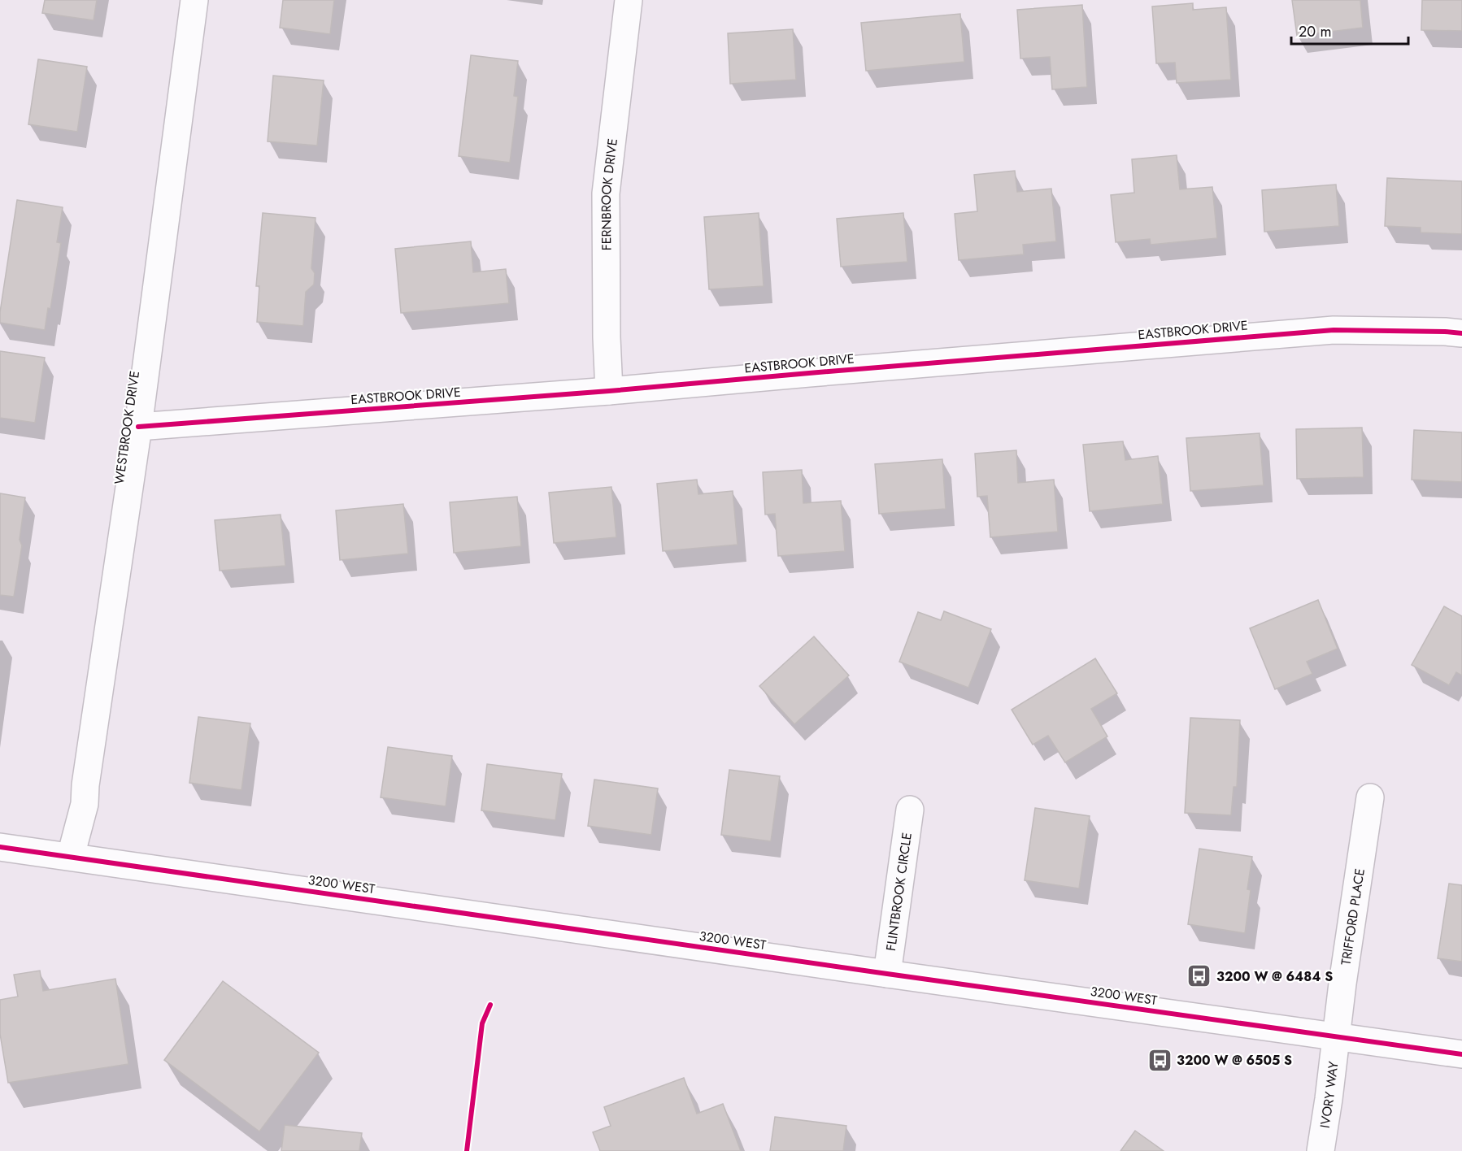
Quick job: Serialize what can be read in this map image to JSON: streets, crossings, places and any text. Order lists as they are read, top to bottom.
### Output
{
  "streets": {
    "street": [
      "FERNBROOK DRIVE",
      "EASTBROOK DRIVE",
      "WESTBROOK DRIVE",
      "3200 WEST",
      "FLINTBROOK CIRCLE",
      "TRIFFORD PLACE",
      "IVORY WAY"
    ]
  },
  "crossings": [
    ["FERNBROOK DRIVE", "EASTBROOK DRIVE"],
    ["EASTBROOK DRIVE", "WESTBROOK DRIVE"],
    ["WESTBROOK DRIVE", "3200 WEST"],
    ["3200 WEST", "FLINTBROOK CIRCLE"],
    ["3200 WEST", "TRIFFORD PLACE"],
    ["3200 WEST", "IVORY WAY"],
    ["TRIFFORD PLACE", "IVORY WAY"]
  ],
  "places": {
    "bus stop": ["3200 W @ 6484 S", "3200 W @ 6505 S"]
  },
  "scale_bar": "20 m"
}
